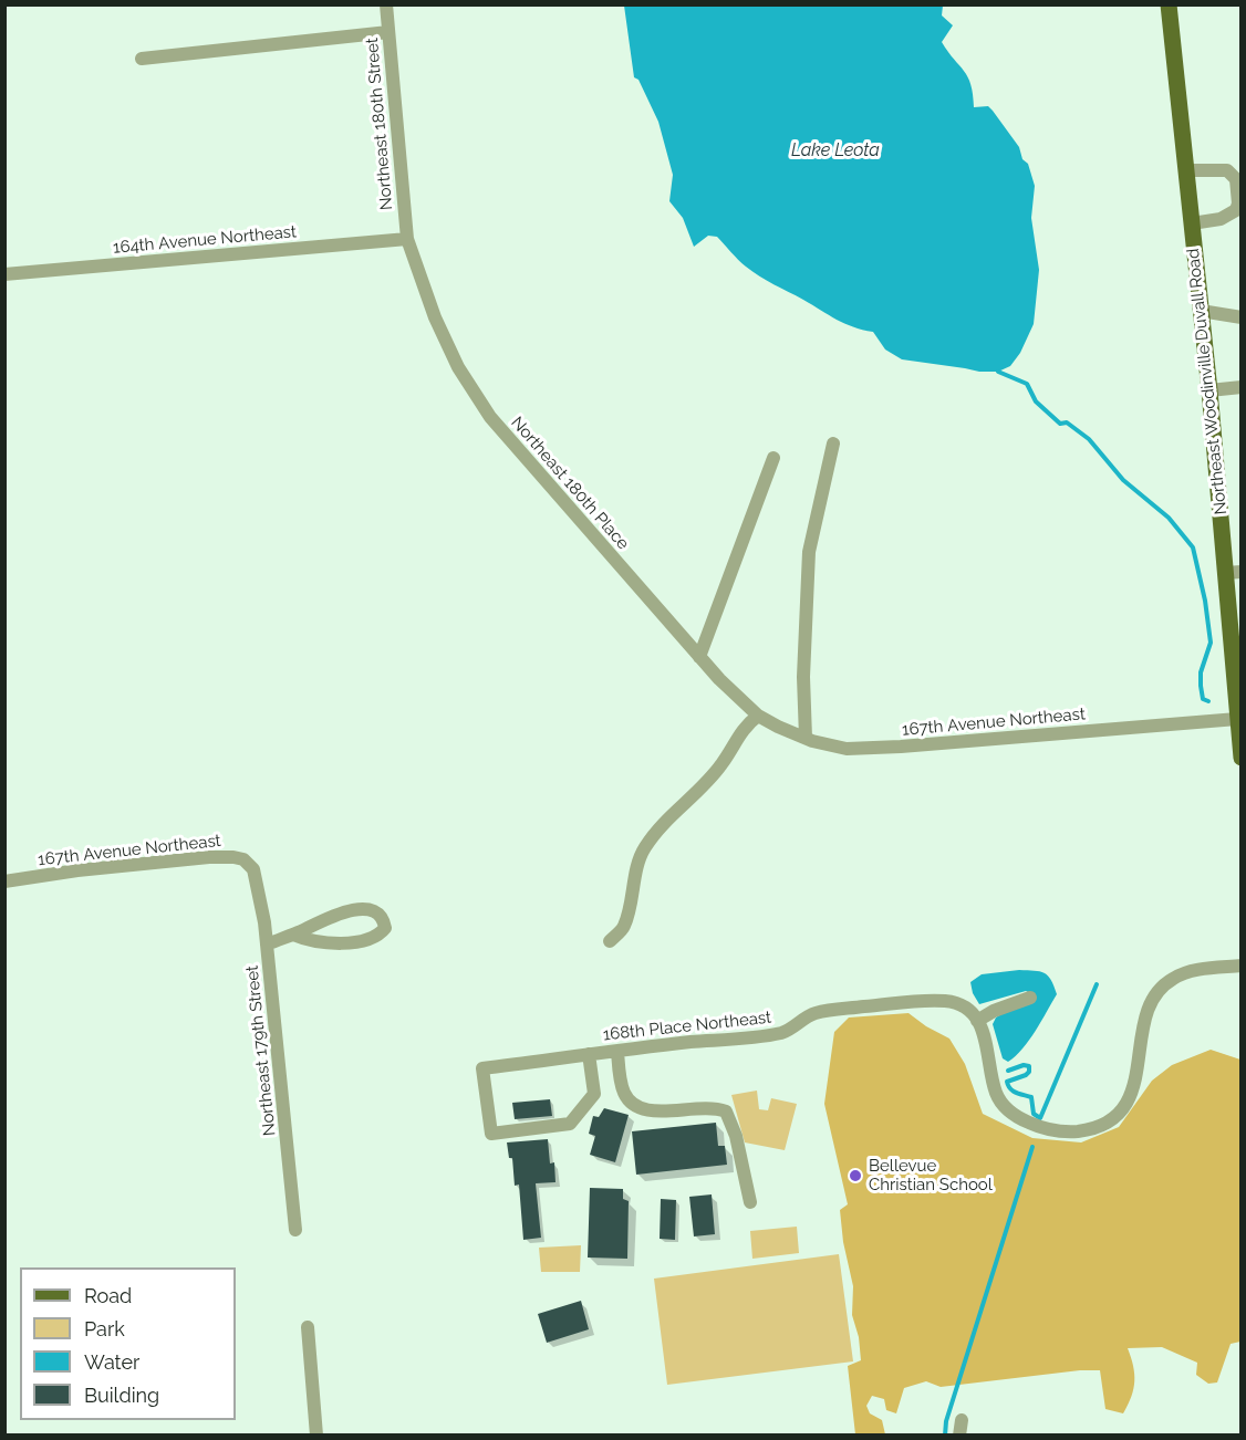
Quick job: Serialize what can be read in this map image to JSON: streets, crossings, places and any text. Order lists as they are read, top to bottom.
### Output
{
  "streets": {
    "main road": ["Northeast Woodinville Duvall Road"],
    "street": [
      "Northeast 180th Street",
      "164th Avenue Northeast",
      "Northeast 180th Place",
      "167th Avenue Northeast",
      "168th Place Northeast",
      "Northeast 179th Street"
    ]
  },
  "crossings": [
    ["Northeast 180th Street", "164th Avenue Northeast"],
    ["Northeast 180th Street", "Northeast 180th Place"],
    ["164th Avenue Northeast", "Northeast 180th Place"],
    ["Northeast Woodinville Duvall Road", "167th Avenue Northeast"],
    ["Northeast 180th Place", "167th Avenue Northeast"],
    ["167th Avenue Northeast", "Northeast 179th Street"]
  ],
  "water": ["Lake Leota"],
  "places": ["Bellevue Christian School"],
  "legend": [
    "Road",
    "Park",
    "Water",
    "Building"
  ]
}
